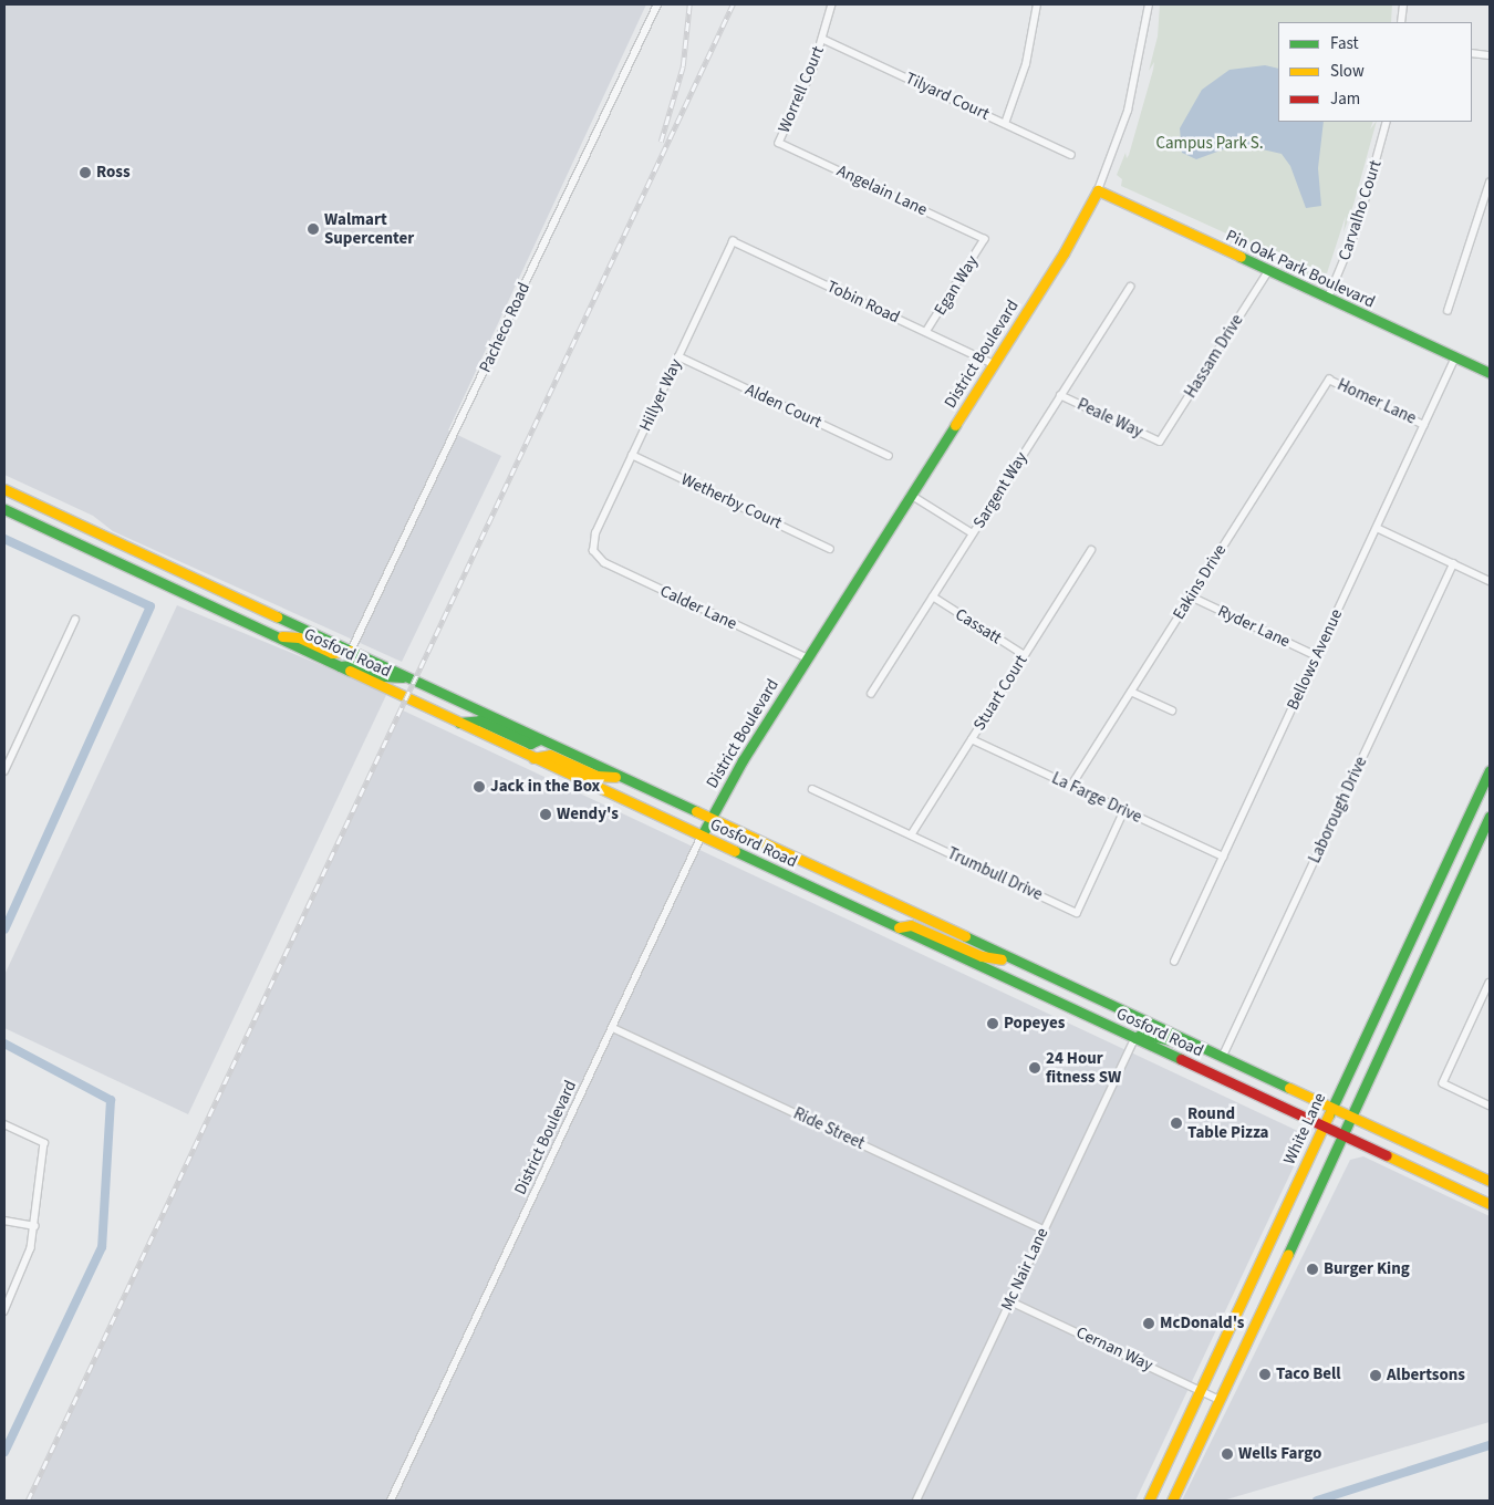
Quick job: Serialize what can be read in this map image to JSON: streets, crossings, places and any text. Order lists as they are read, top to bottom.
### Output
{
  "streets": {
    "main road": [
      "Pin Oak Park Boulevard",
      "District Boulevard",
      "Gosford Road",
      "White Lane"
    ],
    "street": [
      "Worrell Court",
      "Tilyard Court",
      "Angelain Lane",
      "Carvalho Court",
      "Egan Way",
      "Tobin Road",
      "Pacheco Road",
      "Hassam Drive",
      "Hillyer Way",
      "Homer Lane",
      "Alden Court",
      "Peale Way",
      "Sargent Way",
      "Wetherby Court",
      "Eakins Drive",
      "Calder Lane",
      "Cassatt",
      "Ryder Lane",
      "Bellows Avenue",
      "Stuart Court",
      "La Farge Drive",
      "Laborough Drive",
      "Trumbull Drive",
      "Ride Street",
      "Mc Nair Lane",
      "Cernan Way"
    ]
  },
  "crossings": [
    ["Worrell Court", "Tilyard Court"],
    ["Worrell Court", "Angelain Lane"],
    ["Angelain Lane", "Egan Way"],
    ["Carvalho Court", "Pin Oak Park Boulevard"],
    ["Pin Oak Park Boulevard", "District Boulevard"],
    ["Pin Oak Park Boulevard", "Hassam Drive"],
    ["Pin Oak Park Boulevard", "Bellows Avenue"],
    ["Egan Way", "Tobin Road"],
    ["Tobin Road", "District Boulevard"],
    ["Tobin Road", "Hillyer Way"],
    ["Pacheco Road", "Gosford Road"],
    ["District Boulevard", "Calder Lane"],
    ["District Boulevard", "Gosford Road"],
    ["District Boulevard", "Ride Street"],
    ["Hassam Drive", "Peale Way"],
    ["Hillyer Way", "Alden Court"],
    ["Hillyer Way", "Wetherby Court"],
    ["Hillyer Way", "Calder Lane"],
    ["Homer Lane", "Eakins Drive"],
    ["Homer Lane", "Bellows Avenue"],
    ["Peale Way", "Sargent Way"],
    ["Sargent Way", "Cassatt"],
    ["Eakins Drive", "Ryder Lane"],
    ["Eakins Drive", "La Farge Drive"],
    ["Cassatt", "Stuart Court"],
    ["Ryder Lane", "Bellows Avenue"],
    ["Gosford Road", "Laborough Drive"],
    ["Gosford Road", "White Lane"],
    ["Gosford Road", "Mc Nair Lane"],
    ["Bellows Avenue", "La Farge Drive"],
    ["Stuart Court", "La Farge Drive"],
    ["Stuart Court", "Trumbull Drive"],
    ["La Farge Drive", "Trumbull Drive"],
    ["Ride Street", "Mc Nair Lane"],
    ["White Lane", "Cernan Way"],
    ["Mc Nair Lane", "Cernan Way"]
  ],
  "parks": ["Campus Park S."],
  "places": [
    "Ross",
    "Walmart Supercenter",
    "Jack in the Box",
    "Wendy's",
    "Popeyes",
    "24 Hour fitness SW",
    "Round Table Pizza",
    "Burger King",
    "McDonald's",
    "Taco Bell",
    "Albertsons",
    "Wells Fargo"
  ],
  "legend": ["Fast", "Slow", "Jam"]
}
